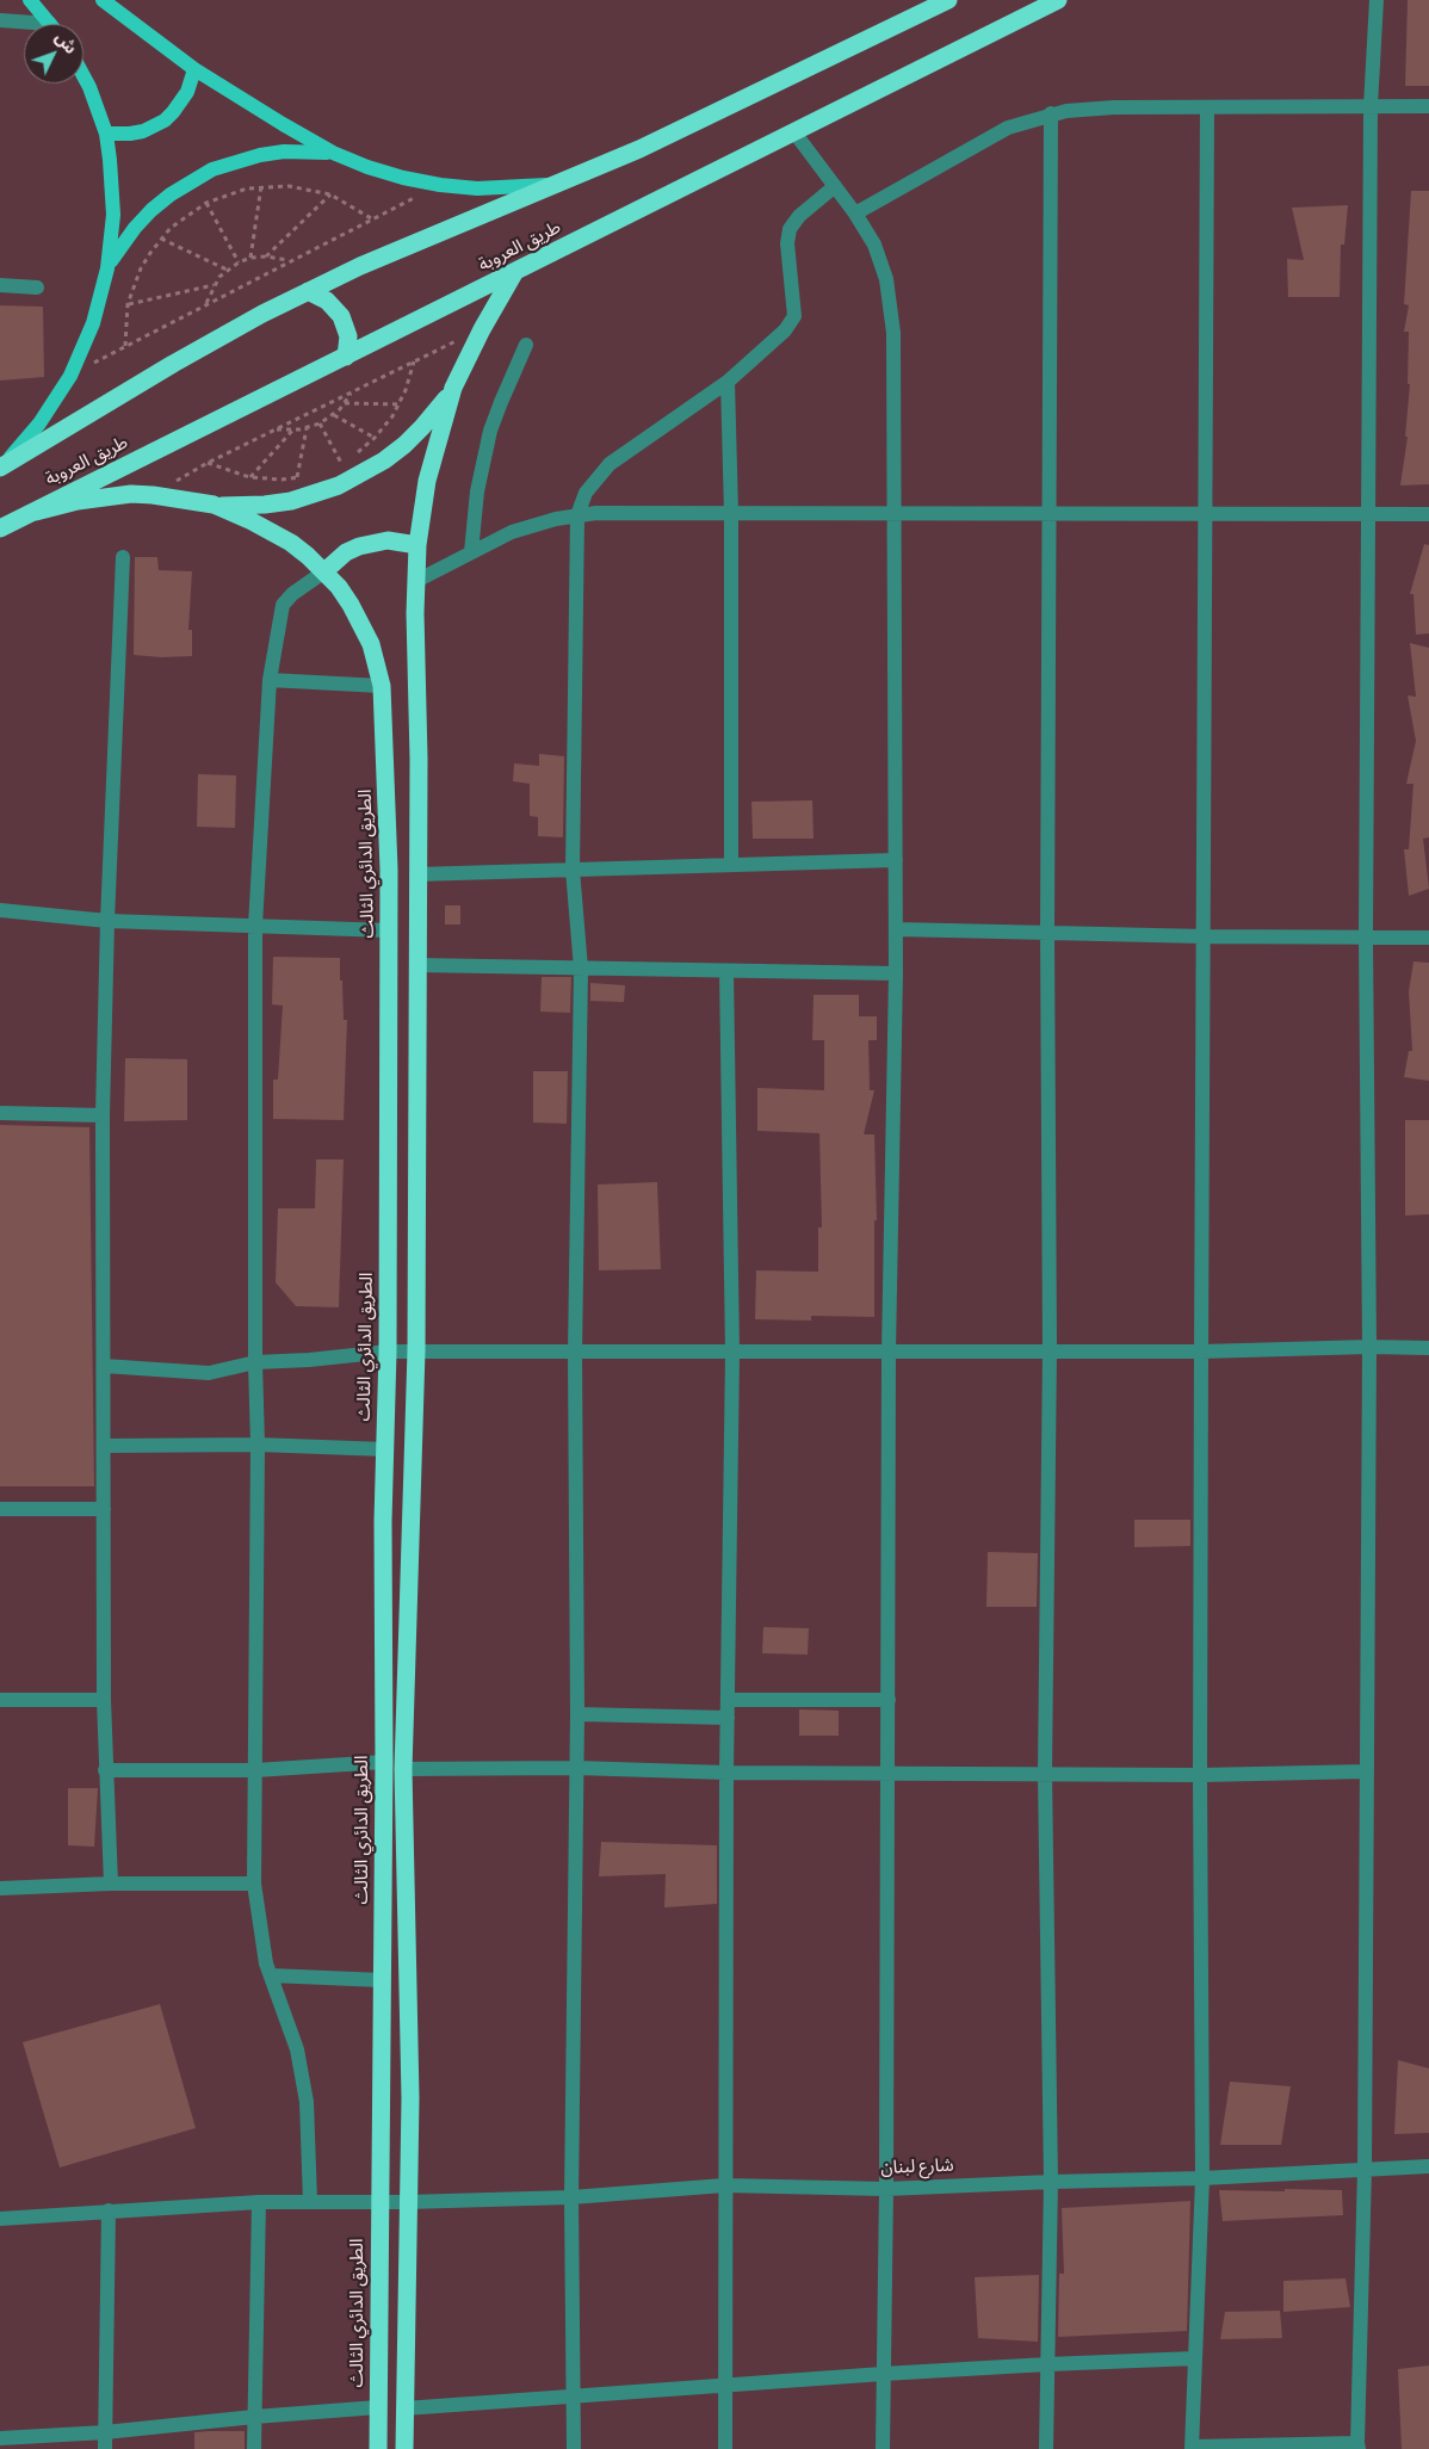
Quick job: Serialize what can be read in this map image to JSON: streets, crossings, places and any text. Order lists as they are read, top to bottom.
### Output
{
  "streets": {
    "highway": ["طريق العروبة", "الطريق الدائري الثالث"],
    "street": ["شارع لبنان"]
  },
  "crossings": [
    ["طريق العروبة", "الطريق الدائري الثالث"],
    ["الطريق الدائري الثالث", "شارع لبنان"]
  ],
  "north": "top right"
}
